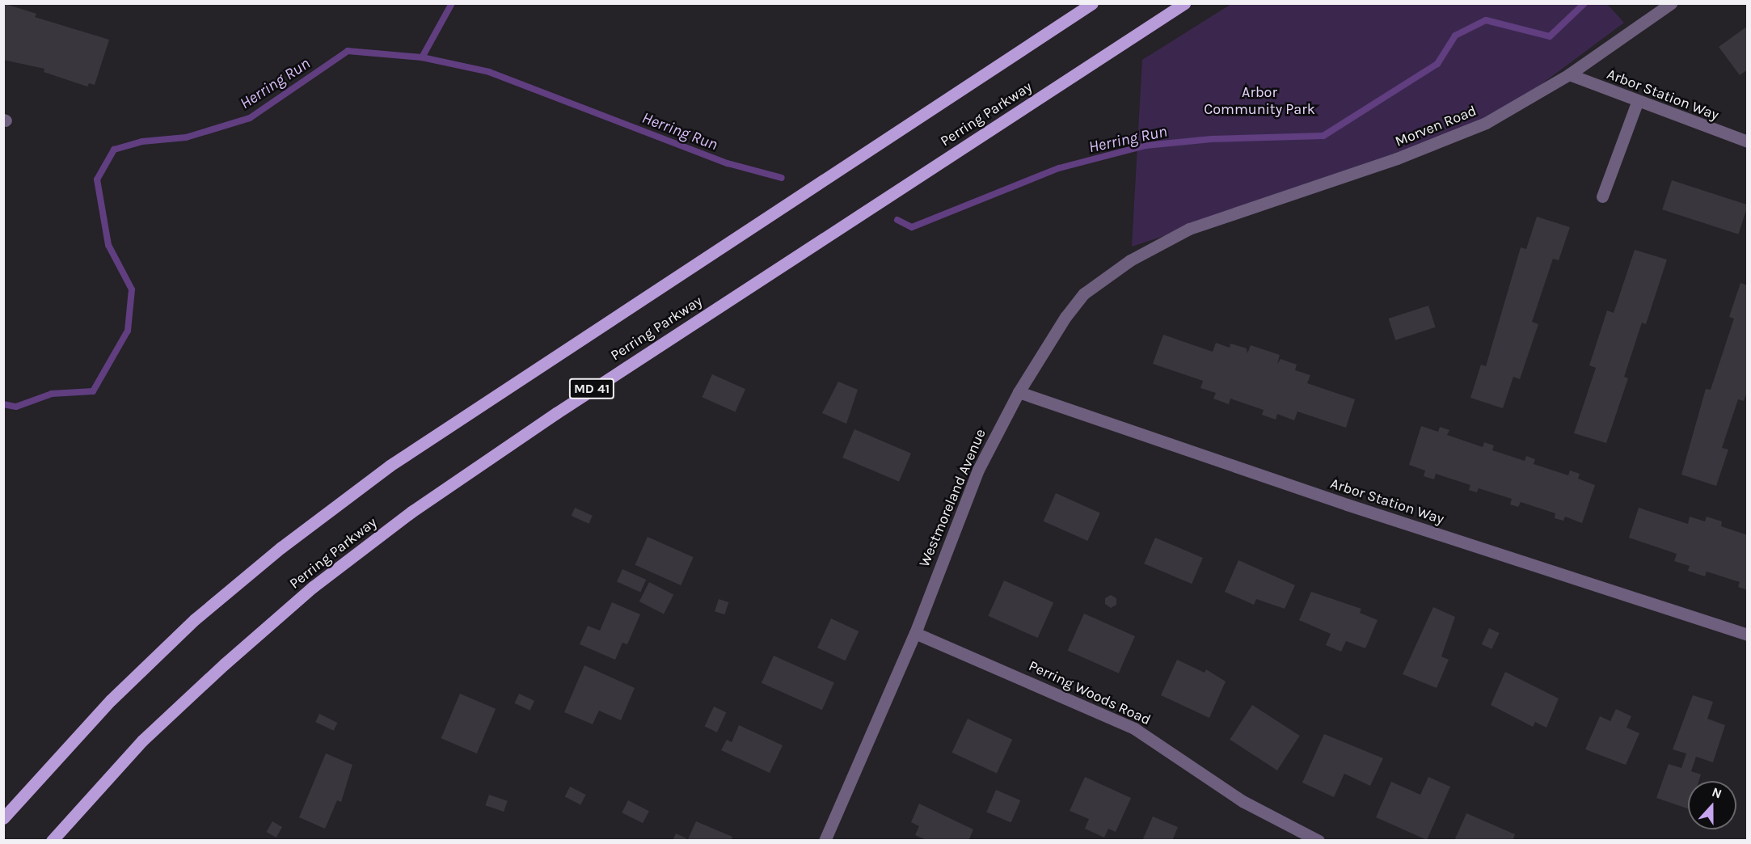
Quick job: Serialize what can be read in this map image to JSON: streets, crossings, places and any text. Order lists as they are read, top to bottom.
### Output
{
  "streets": {
    "main road": ["Perring Parkway", "MD 41"],
    "street": [
      "Arbor Station Way",
      "Morven Road",
      "Westmoreland Avenue",
      "Perring Woods Road"
    ]
  },
  "crossings": [
    ["Arbor Station Way", "Morven Road"],
    ["Arbor Station Way", "Westmoreland Avenue"],
    ["Morven Road", "Westmoreland Avenue"],
    ["Westmoreland Avenue", "Perring Woods Road"]
  ],
  "water": ["Herring Run"],
  "parks": ["Arbor Community Park"],
  "north": "top"
}
